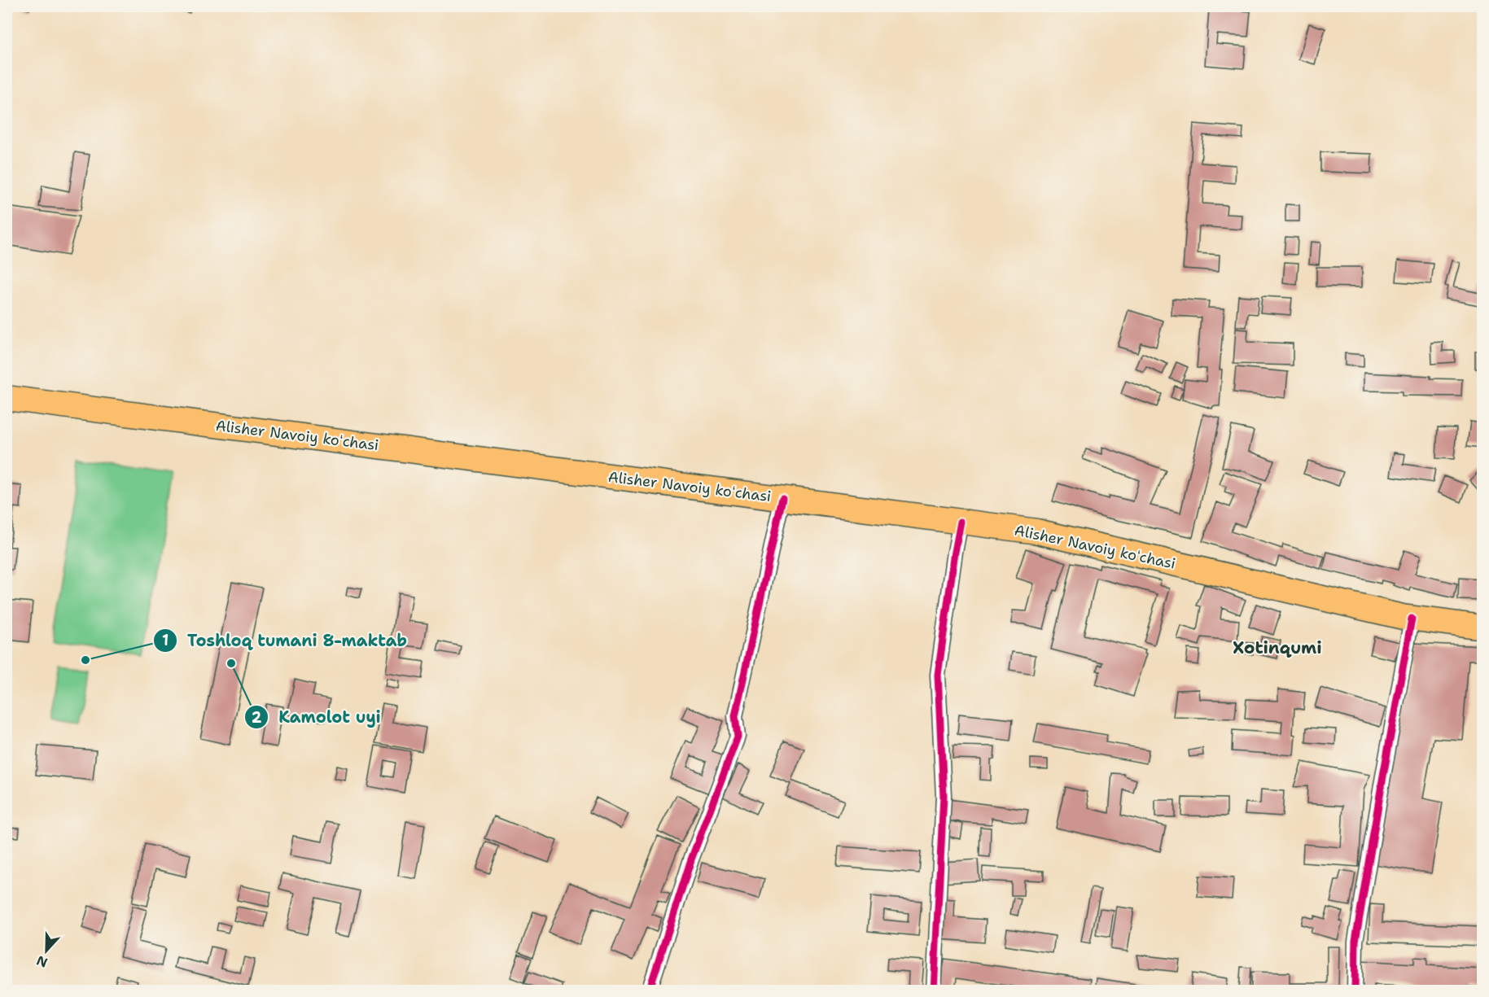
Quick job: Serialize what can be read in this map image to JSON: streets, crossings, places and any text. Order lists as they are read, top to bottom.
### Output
{
  "streets": {
    "main road": ["Alisher Navoiy koʻchasi"]
  },
  "districts": ["Xotinqumi"],
  "places": ["Toshloq tumani 8-maktab", "Kamolot uyi"],
  "north": "bottom"
}
